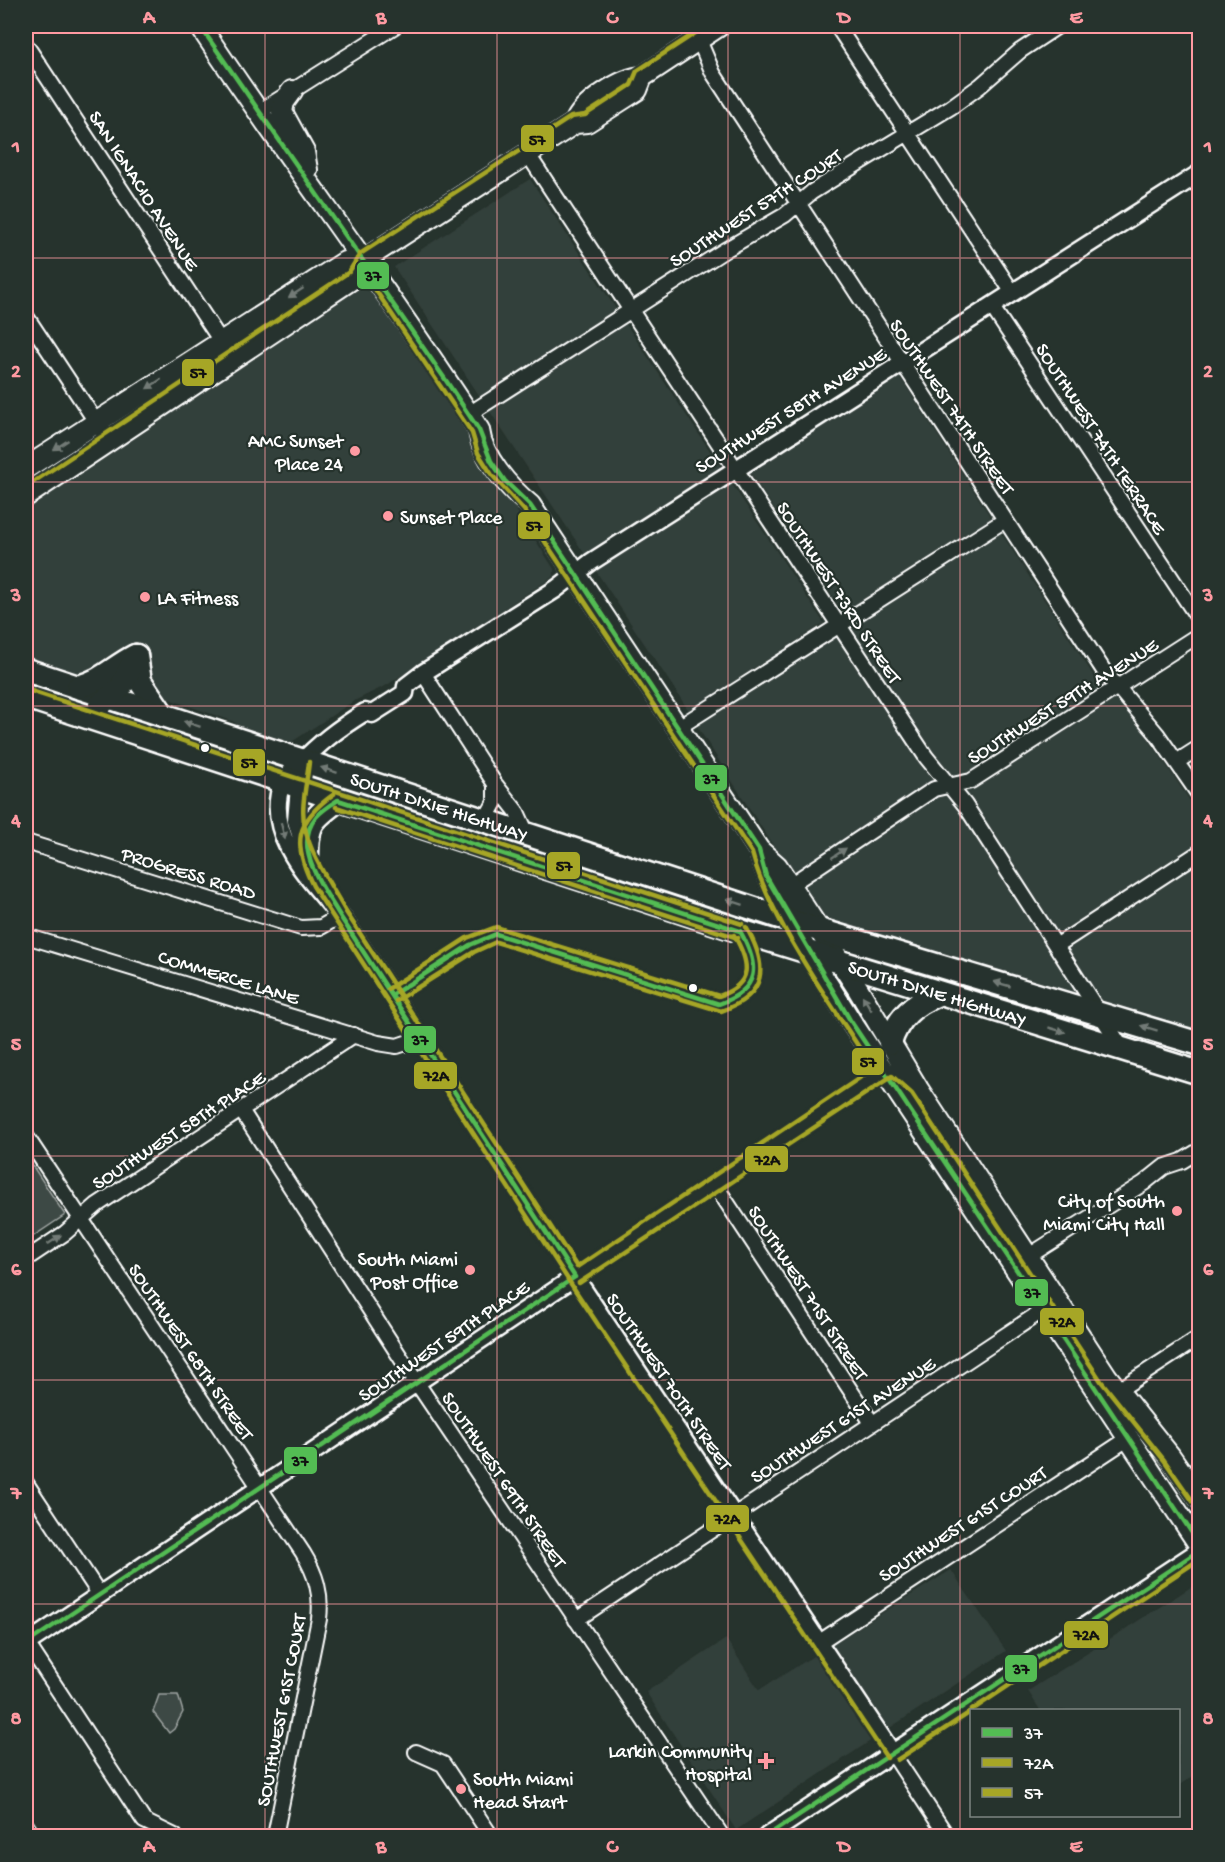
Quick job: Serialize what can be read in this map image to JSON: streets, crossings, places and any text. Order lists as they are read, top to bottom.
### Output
{
  "streets": {
    "highway": ["SOUTH DIXIE HIGHWAY"],
    "street": [
      "SAN IGNACIO AVENUE",
      "SOUTHWEST 57TH COURT",
      "SOUTHWEST 74TH STREET",
      "SOUTHWEST 58TH AVENUE",
      "SOUTHWEST 74TH TERRACE",
      "SOUTHWEST 73RD STREET",
      "SOUTHWEST 59TH AVENUE",
      "PROGRESS ROAD",
      "COMMERCE LANE",
      "SOUTHWEST 58TH PLACE",
      "SOUTHWEST 71ST STREET",
      "SOUTHWEST 59TH PLACE",
      "SOUTHWEST 68TH STREET",
      "SOUTHWEST 70TH STREET",
      "SOUTHWEST 61ST AVENUE",
      "SOUTHWEST 69TH STREET",
      "SOUTHWEST 61ST COURT"
    ]
  },
  "crossings": [
    ["SOUTHWEST 57TH COURT", "SOUTHWEST 74TH STREET"],
    ["SOUTHWEST 57TH COURT", "SOUTHWEST 73RD STREET"],
    ["SOUTHWEST 74TH STREET", "SOUTHWEST 58TH AVENUE"],
    ["SOUTHWEST 74TH STREET", "SOUTHWEST 59TH AVENUE"],
    ["SOUTHWEST 58TH AVENUE", "SOUTHWEST 74TH TERRACE"],
    ["SOUTHWEST 58TH AVENUE", "SOUTHWEST 73RD STREET"],
    ["SOUTHWEST 58TH AVENUE", "SOUTH DIXIE HIGHWAY"],
    ["SOUTHWEST 73RD STREET", "SOUTHWEST 59TH AVENUE"],
    ["SOUTHWEST 73RD STREET", "SOUTH DIXIE HIGHWAY"],
    ["SOUTH DIXIE HIGHWAY", "SOUTHWEST 70TH STREET"],
    ["PROGRESS ROAD", "SOUTHWEST 70TH STREET"],
    ["COMMERCE LANE", "SOUTHWEST 58TH PLACE"],
    ["COMMERCE LANE", "SOUTHWEST 70TH STREET"],
    ["SOUTHWEST 58TH PLACE", "SOUTHWEST 68TH STREET"],
    ["SOUTHWEST 58TH PLACE", "SOUTHWEST 69TH STREET"],
    ["SOUTHWEST 71ST STREET", "SOUTHWEST 59TH PLACE"],
    ["SOUTHWEST 71ST STREET", "SOUTHWEST 61ST AVENUE"],
    ["SOUTHWEST 59TH PLACE", "SOUTHWEST 68TH STREET"],
    ["SOUTHWEST 59TH PLACE", "SOUTHWEST 70TH STREET"],
    ["SOUTHWEST 59TH PLACE", "SOUTHWEST 69TH STREET"],
    ["SOUTHWEST 68TH STREET", "SOUTHWEST 61ST COURT"],
    ["SOUTHWEST 70TH STREET", "SOUTHWEST 61ST AVENUE"],
    ["SOUTHWEST 70TH STREET", "SOUTHWEST 61ST COURT"],
    ["SOUTHWEST 61ST AVENUE", "SOUTHWEST 69TH STREET"]
  ],
  "one_way": ["SOUTHWEST 59TH AVENUE"],
  "places": {
    "other": [
      "AMC Sunset Place 24",
      "Sunset Place",
      "LA Fitness",
      "City of South Miami City Hall",
      "South Miami Post Office",
      "South Miami Head Start"
    ],
    "health": ["Larkin Community Hospital"]
  },
  "lines": ["transit line 37", "transit line 57", "transit line 72A"],
  "legend": ["37", "72A", "57"],
  "grid": {
    "columns": [
      "A",
      "B",
      "C",
      "D",
      "E"
    ],
    "rows": [
      "1",
      "2",
      "3",
      "4",
      "5",
      "6",
      "7",
      "8"
    ]
  }
}
